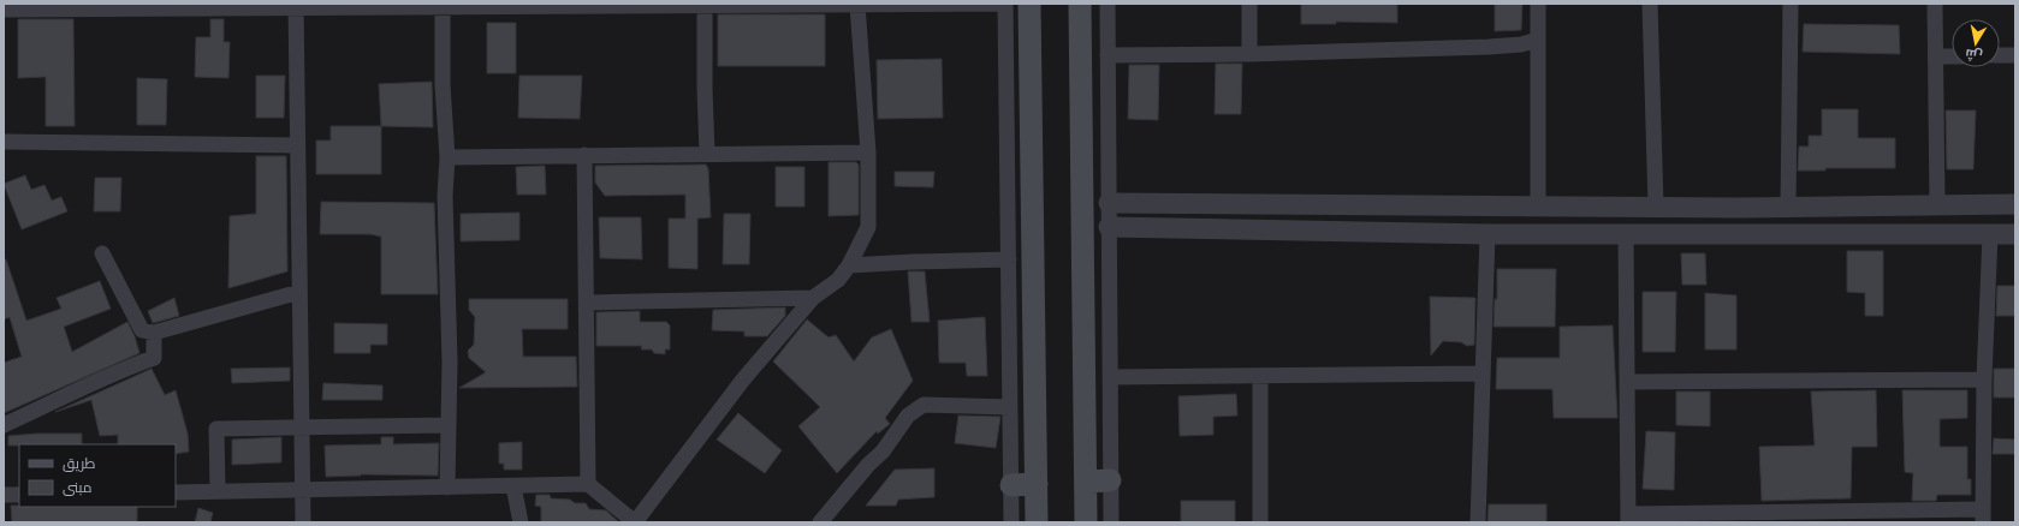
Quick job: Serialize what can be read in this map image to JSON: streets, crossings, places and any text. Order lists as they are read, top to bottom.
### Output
{
  "legend": ["طريق", "مبنى"],
  "north": "bottom"
}
